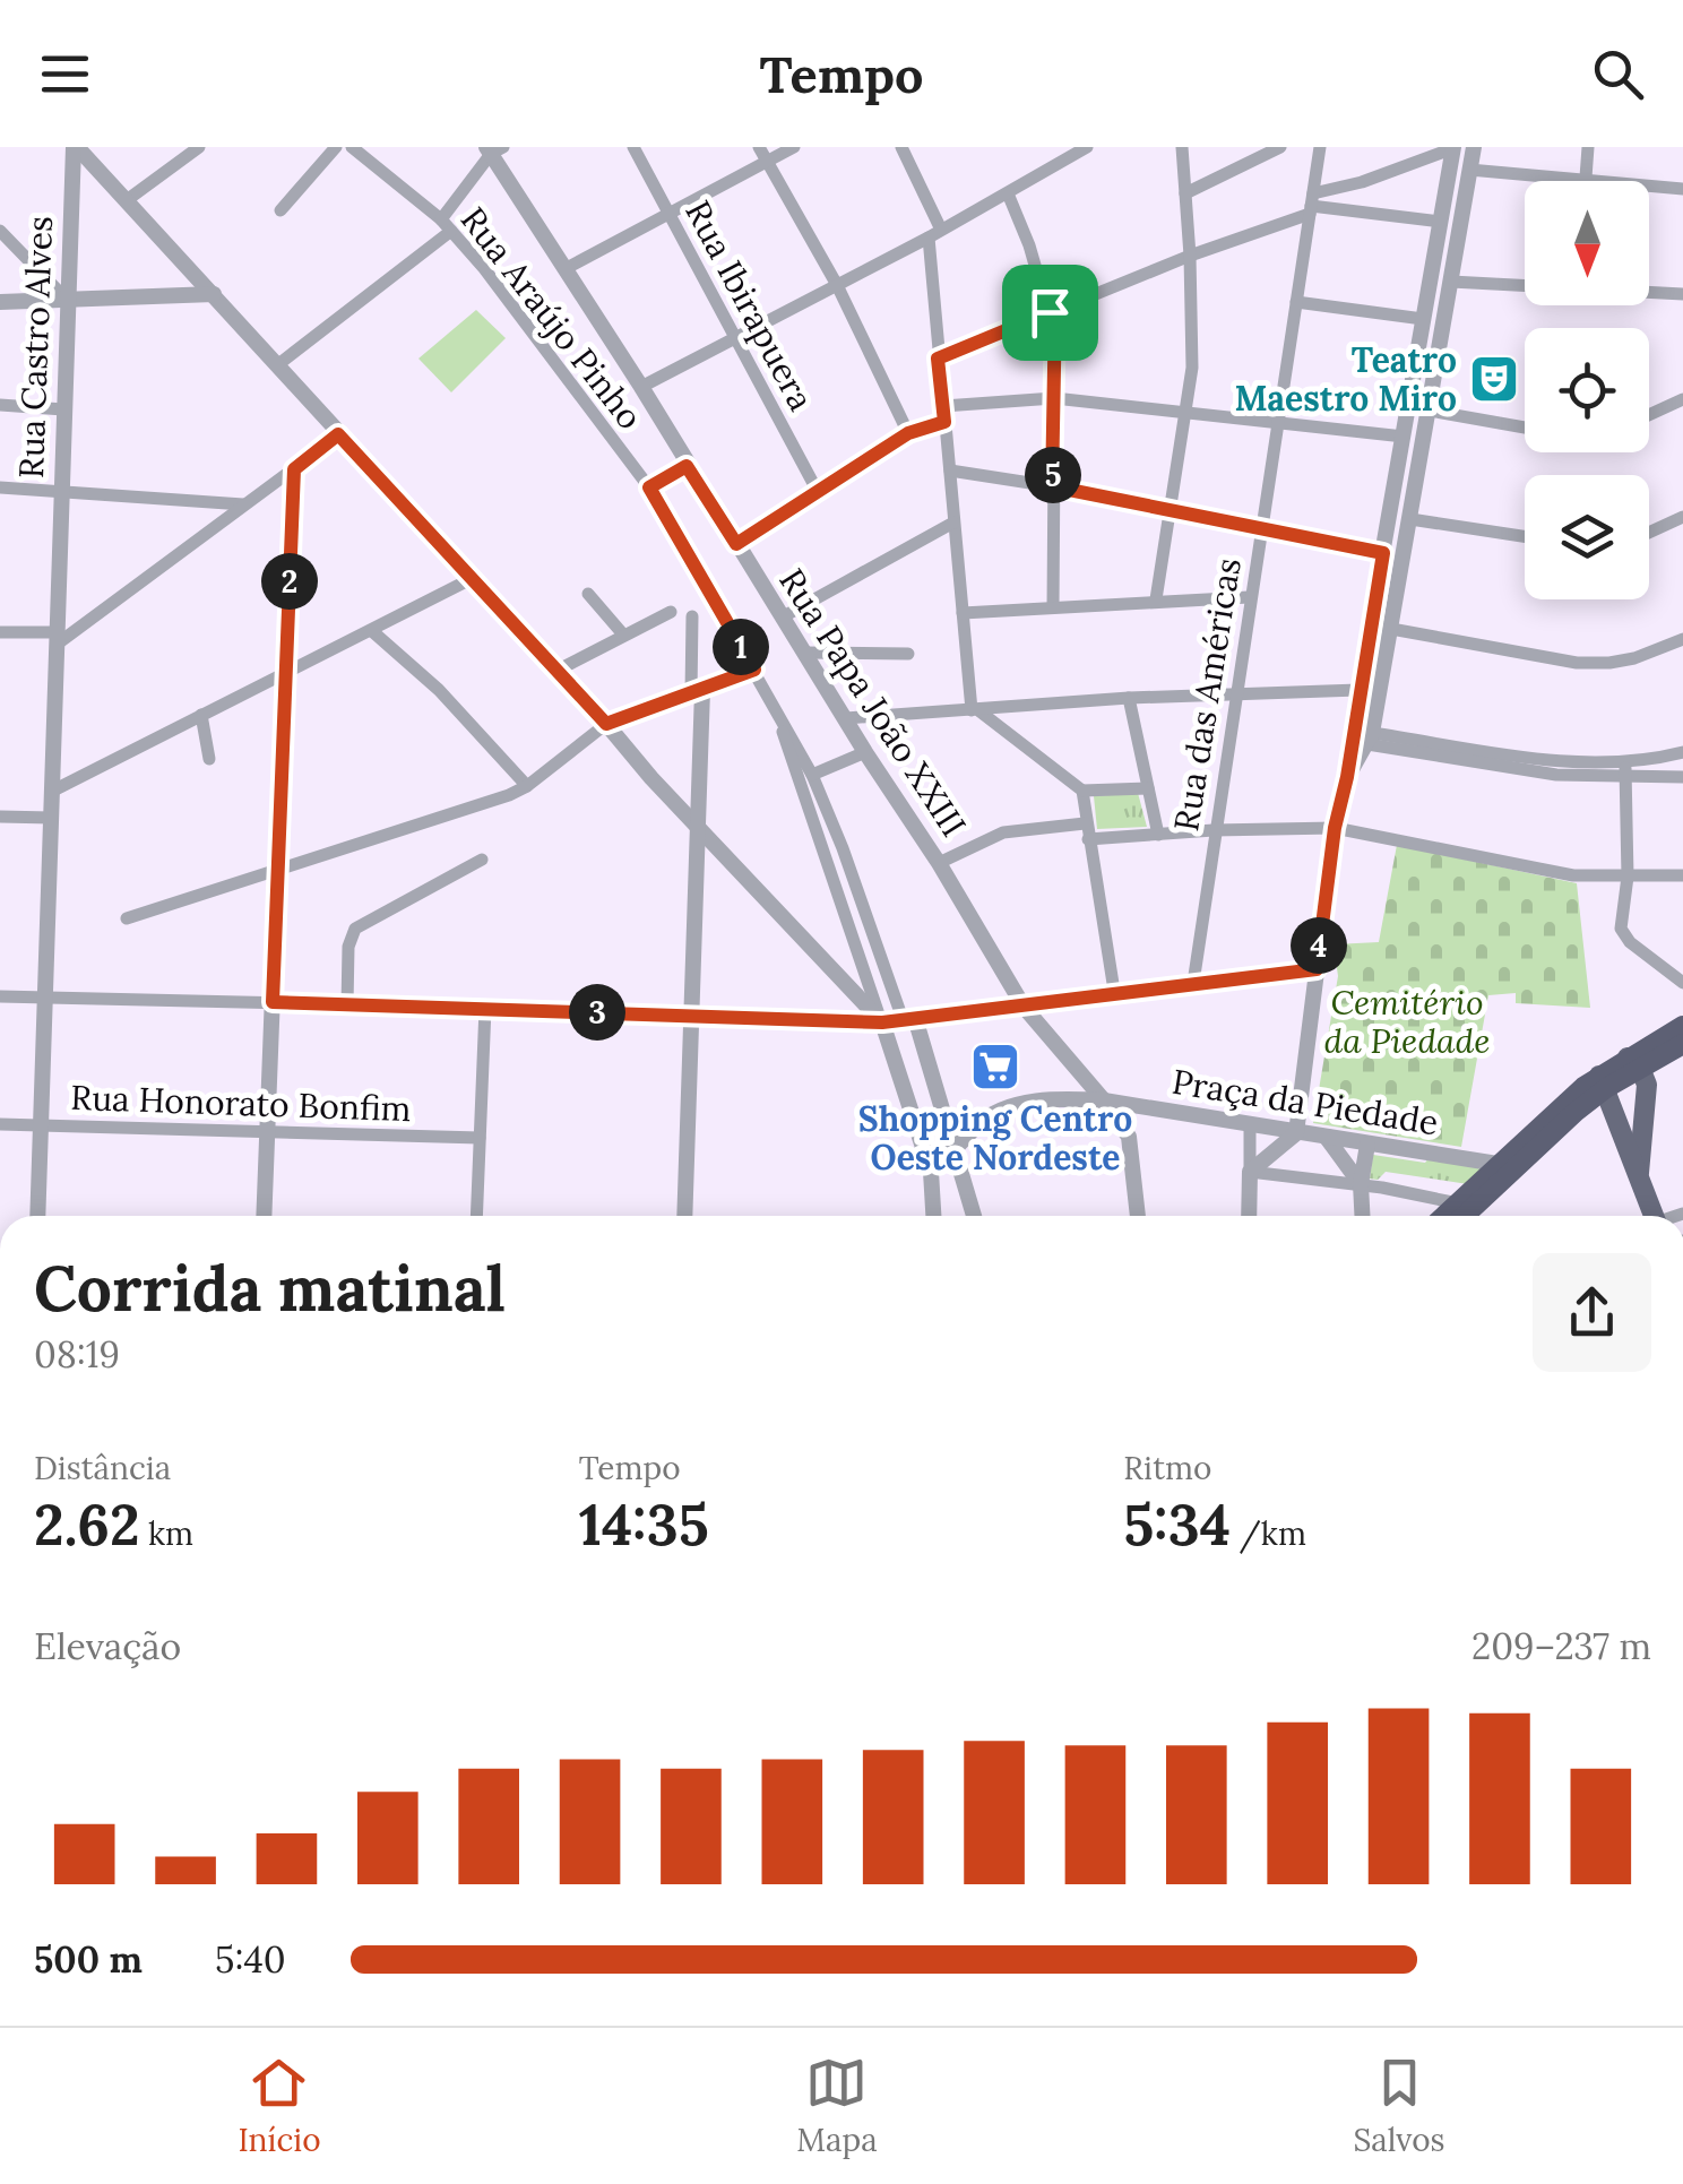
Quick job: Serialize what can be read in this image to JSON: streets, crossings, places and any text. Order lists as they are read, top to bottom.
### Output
{
  "streets": {
    "street": [
      "Rua Ibirapuera",
      "Rua Araújo Pinho",
      "Rua Castro Alves",
      "Rua das Américas",
      "Rua Papa João XXIII",
      "Praça da Piedade",
      "Rua Honorato Bonfim"
    ]
  },
  "crossings": [
    ["Rua Castro Alves", "Rua Honorato Bonfim"],
    ["Rua Papa João XXIII", "Praça da Piedade"]
  ],
  "parks": ["Cemitério da Piedade"],
  "places": {
    "theatre": ["Teatro Maestro Miro"],
    "supermarket": ["Shopping Centro Oeste Nordeste"]
  },
  "north": "bottom",
  "page": {
    "header": "Tempo",
    "pins": [
      "5",
      "2",
      "1",
      "4",
      "3"
    ],
    "heading": ["Corrida matinal", "08:19"],
    "stats": [
      ["Distância", "2.62 km"],
      ["Tempo", "14:35"],
      ["Ritmo", "5:34 /km"]
    ],
    "chart": ["Elevação", "209–237 m"],
    "list": [
      {
        "name": "500 m",
        "note": "5:40"
      }
    ],
    "tabs": ["Início", "Mapa", "Salvos"]
  }
}
